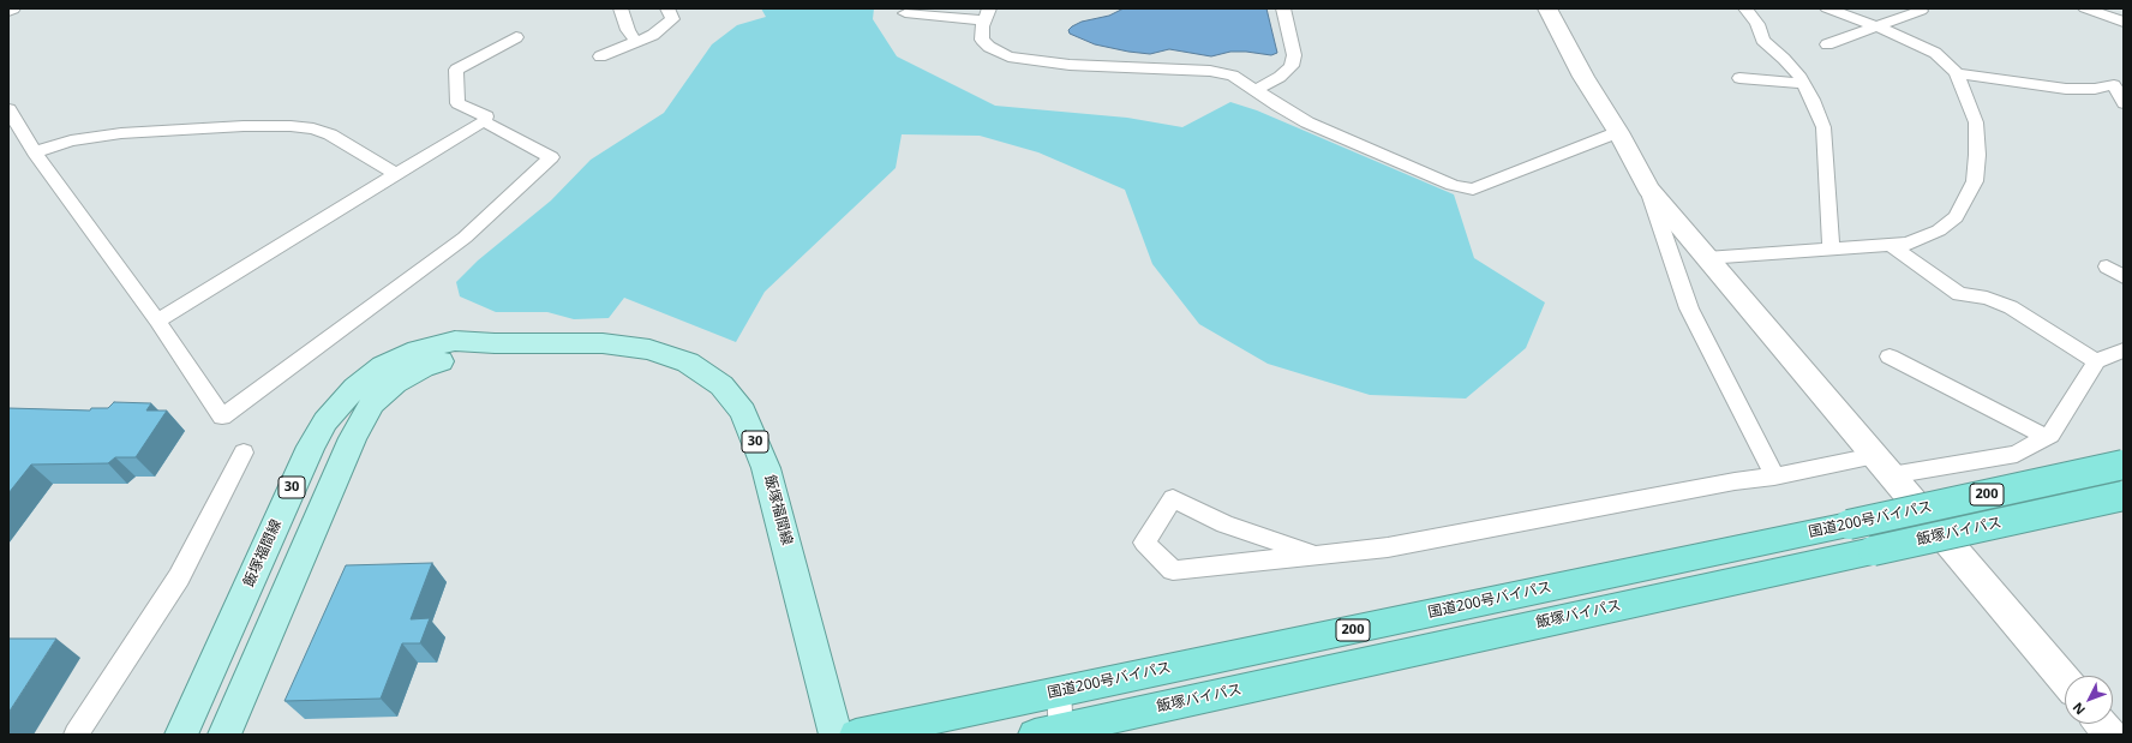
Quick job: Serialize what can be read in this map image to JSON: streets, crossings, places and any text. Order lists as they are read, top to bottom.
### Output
{
  "streets": {
    "highway": ["200", "国道200号バイパス", "飯塚バイパス"],
    "main road": ["30", "飯塚福間線"]
  },
  "north": "bottom left"
}
